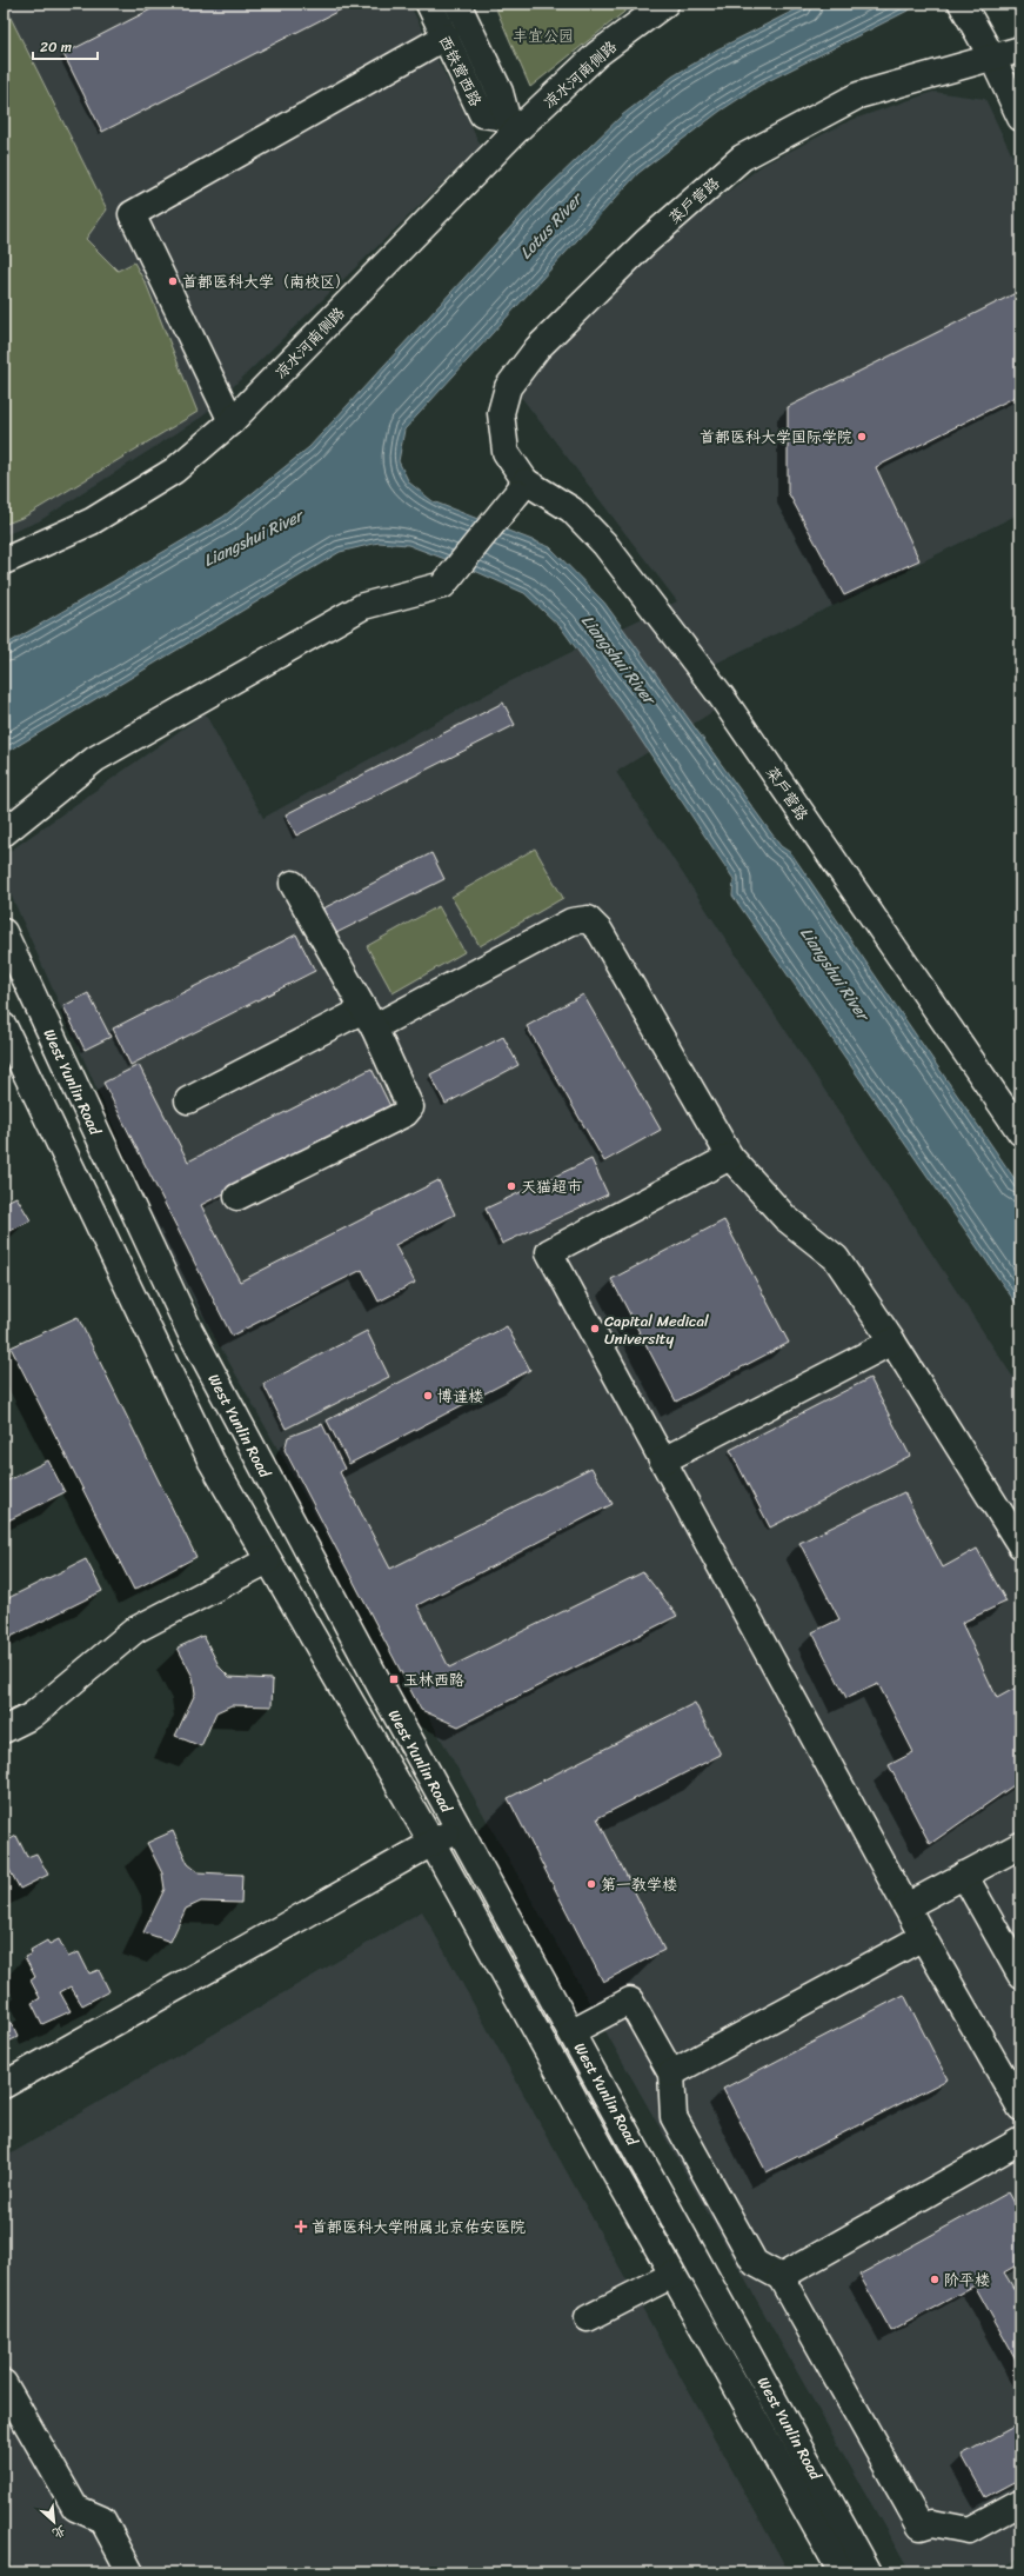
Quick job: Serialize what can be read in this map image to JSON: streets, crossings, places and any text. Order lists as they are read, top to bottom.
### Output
{
  "streets": {
    "street": [
      "西铁营西路",
      "凉水河南侧路",
      "菜户营路",
      "West Yunlin Road"
    ]
  },
  "crossings": [
    ["西铁营西路", "凉水河南侧路"]
  ],
  "water": ["Lotus River", "Liangshui River"],
  "parks": ["丰宜公园"],
  "places": {
    "other": [
      "首都医科大学（南校区）",
      "首都医科大学国际学院",
      "天猫超市",
      "Capital Medical University",
      "博谨楼",
      "第一教学楼",
      "阶平楼"
    ],
    "transit": ["玉林西路"],
    "health": ["首都医科大学附属北京佑安医院"]
  },
  "scale_bar": "20 m",
  "north": "bottom right"
}
